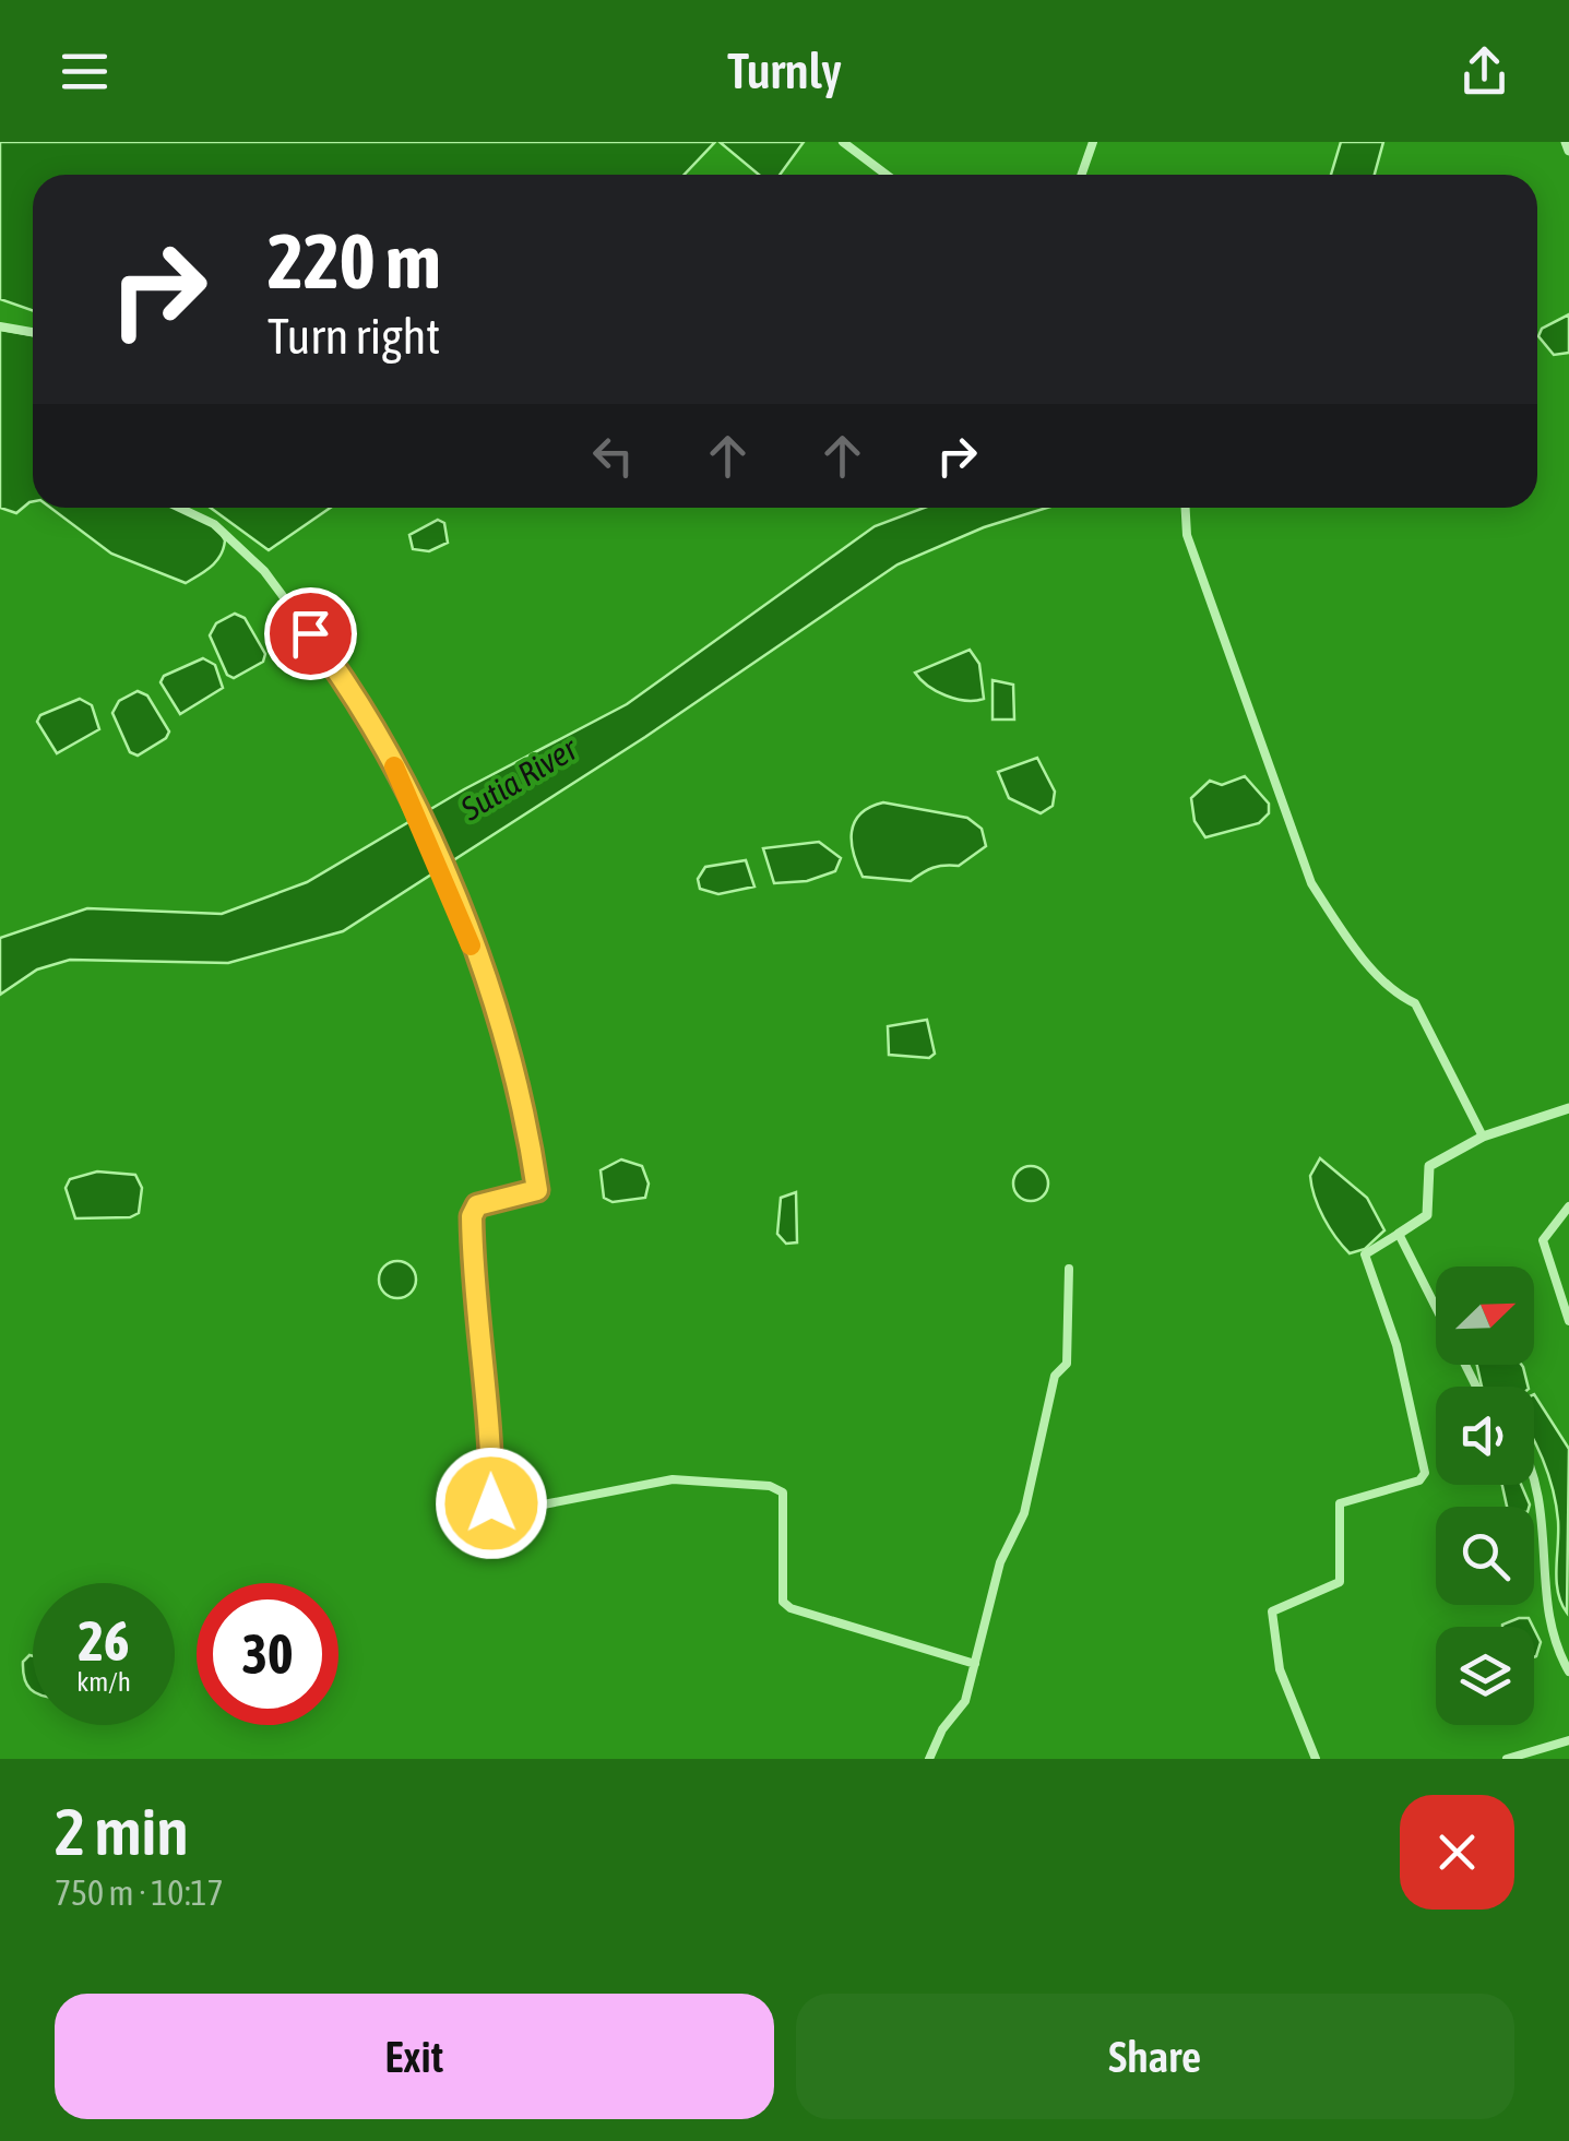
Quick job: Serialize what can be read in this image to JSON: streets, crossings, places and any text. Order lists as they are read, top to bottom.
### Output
{
  "water": ["Sutia River"],
  "north": "top right",
  "page": {
    "header": "Turnly",
    "turn": ["220 m", "Turn right"],
    "speed": "26 km/h",
    "limit": "30",
    "heading": ["2 min", "750 m · 10:17"],
    "buttons": ["Exit", "Share"]
  }
}
